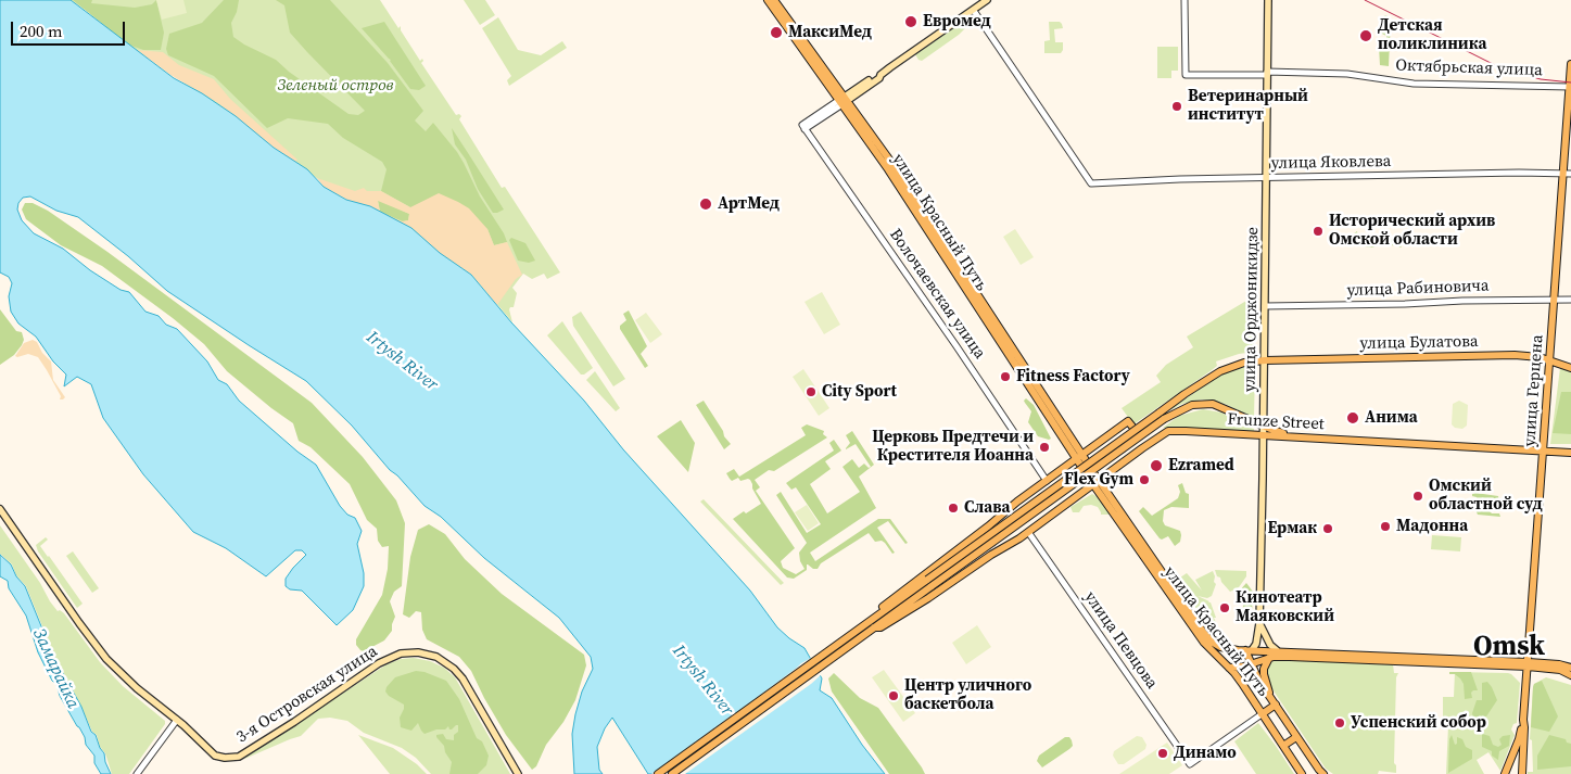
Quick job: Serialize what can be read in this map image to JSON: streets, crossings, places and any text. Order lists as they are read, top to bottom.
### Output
{
  "streets": {
    "main road": [
      "улица Красный Путь",
      "улица Орджоникидзе",
      "улица Булатова",
      "улица Герцена",
      "Frunze Street",
      "3-я Островская улица"
    ],
    "street": [
      "Октябрьская улица",
      "улица Яковлева",
      "улица Рабиновича",
      "Волочаевская улица",
      "улица Певцова"
    ]
  },
  "crossings": [
    ["Октябрьская улица", "улица Орджоникидзе"],
    ["Октябрьская улица", "улица Герцена"],
    ["улица Яковлева", "улица Орджоникидзе"],
    ["улица Яковлева", "улица Герцена"],
    ["улица Красный Путь", "Волочаевская улица"],
    ["улица Красный Путь", "улица Орджоникидзе"],
    ["улица Красный Путь", "Frunze Street"],
    ["улица Красный Путь", "улица Певцова"],
    ["улица Рабиновича", "улица Орджоникидзе"],
    ["улица Рабиновича", "улица Герцена"],
    ["улица Орджоникидзе", "улица Булатова"],
    ["улица Орджоникидзе", "Frunze Street"],
    ["улица Булатова", "улица Герцена"],
    ["улица Герцена", "Frunze Street"],
    ["Frunze Street", "улица Певцова"]
  ],
  "districts": ["Omsk"],
  "water": ["Irtysh River", "Замарайка"],
  "parks": ["Зеленый остров"],
  "places": [
    "Евромед",
    "МаксиМед",
    "Детская поликлиника",
    "Ветеринарный институт",
    "АртМед",
    "Исторический архив Омской области",
    "Fitness Factory",
    "City Sport",
    "Анима",
    "Церковь Предтечи и Крестителя Иоанна",
    "Ezramed",
    "Flex Gym",
    "Омский областной суд",
    "Слава",
    "Мадонна",
    "Ермак",
    "Кинотеатр Маяковский",
    "Центр уличного баскетбола",
    "Успенский собор",
    "Динамо"
  ],
  "scale_bar": "200 m"
}
